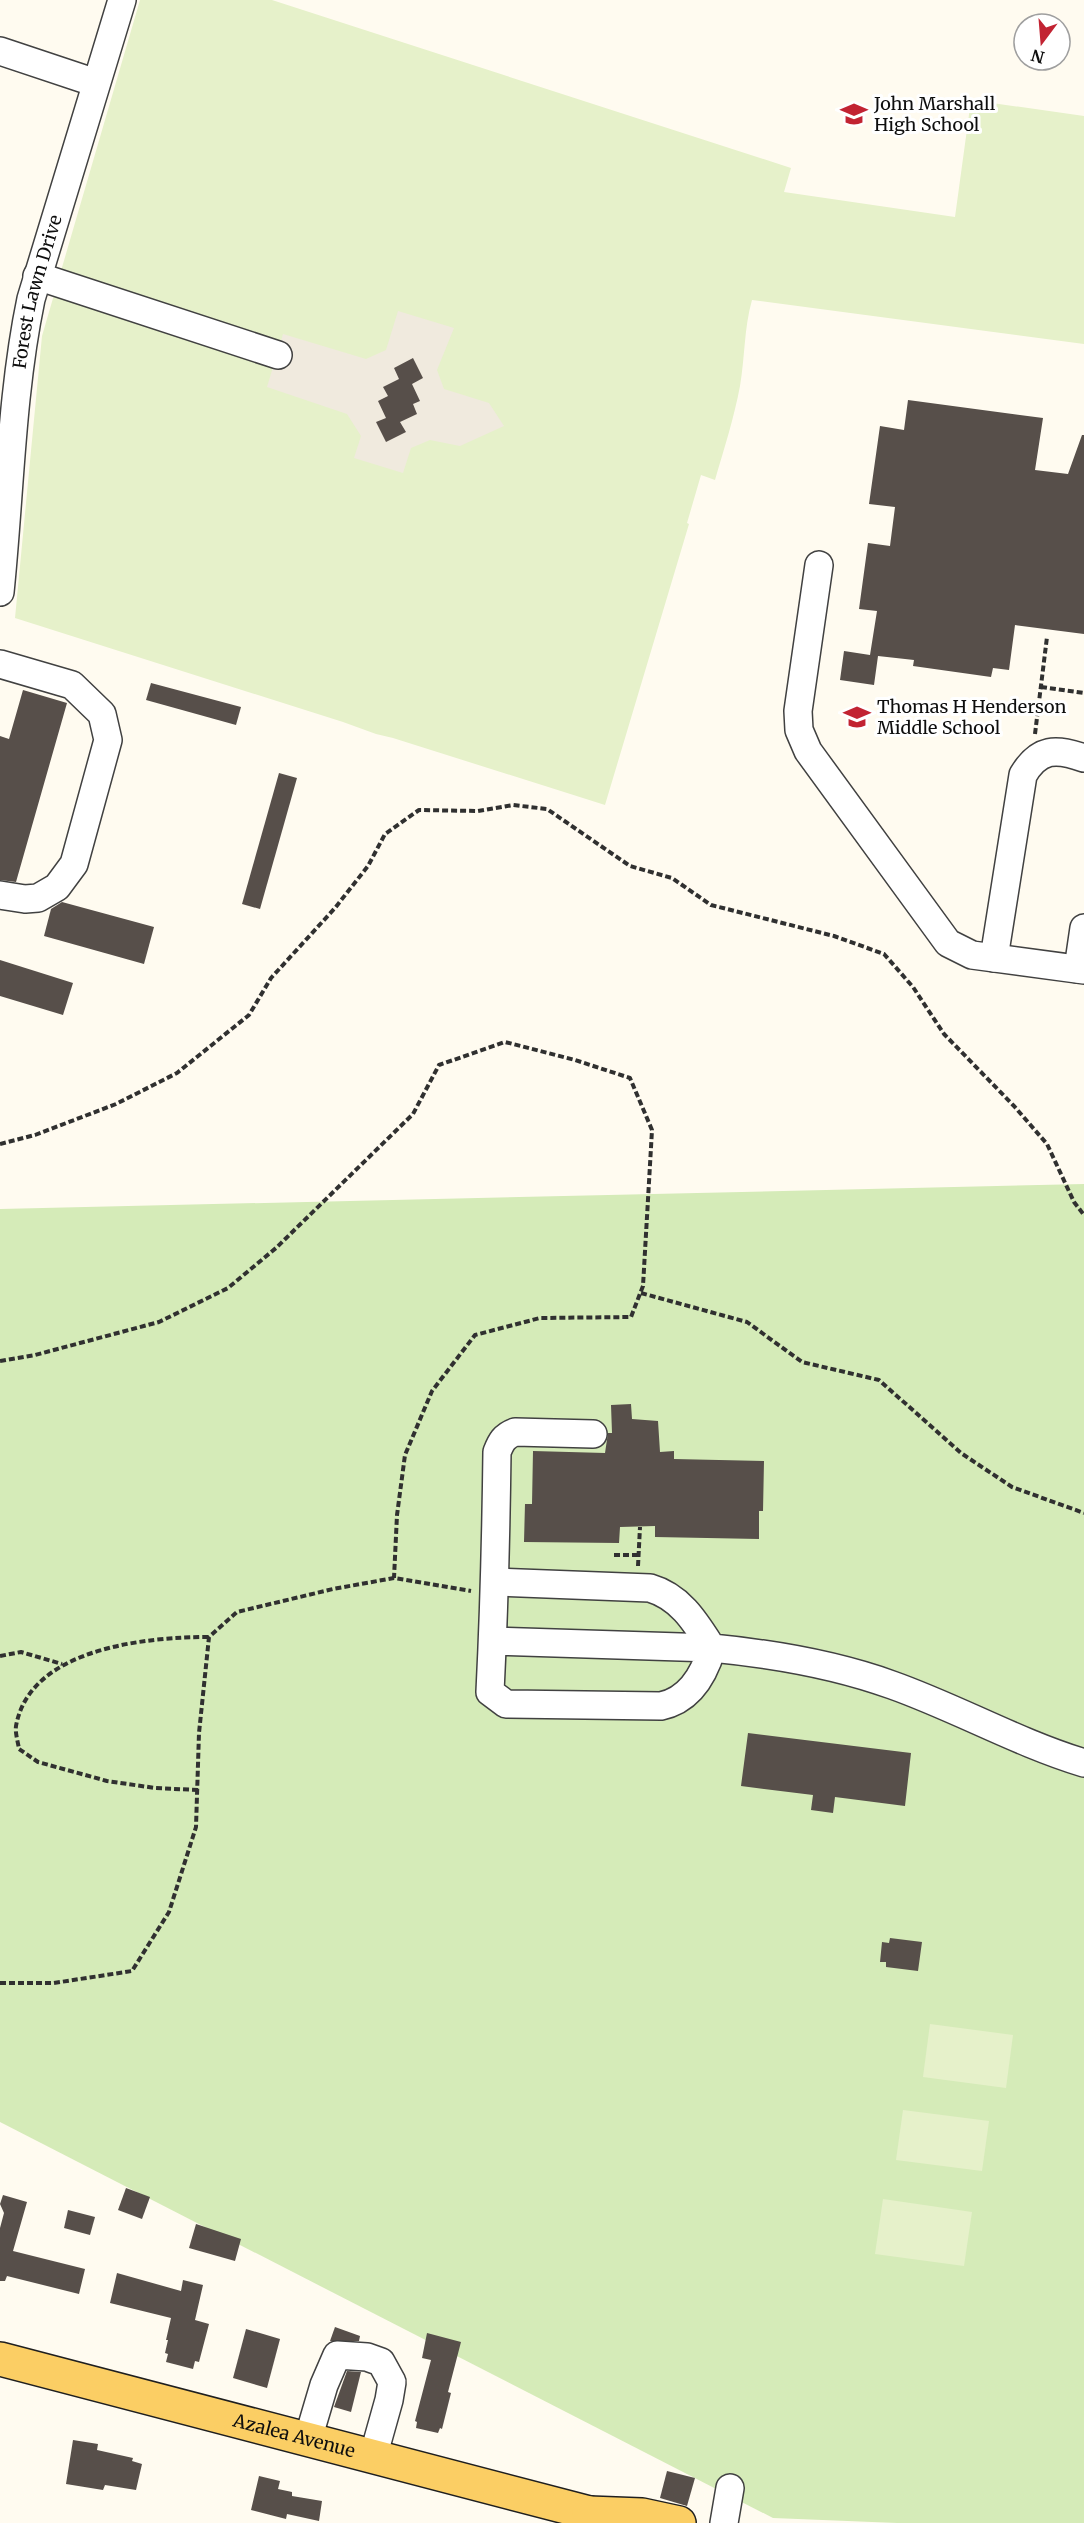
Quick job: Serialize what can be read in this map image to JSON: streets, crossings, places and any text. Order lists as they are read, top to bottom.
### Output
{
  "streets": {
    "main road": ["Azalea Avenue"],
    "street": ["Forest Lawn Drive"]
  },
  "places": {
    "school or university": ["John Marshall High School", "Thomas H Henderson Middle School"]
  },
  "north": "bottom"
}
